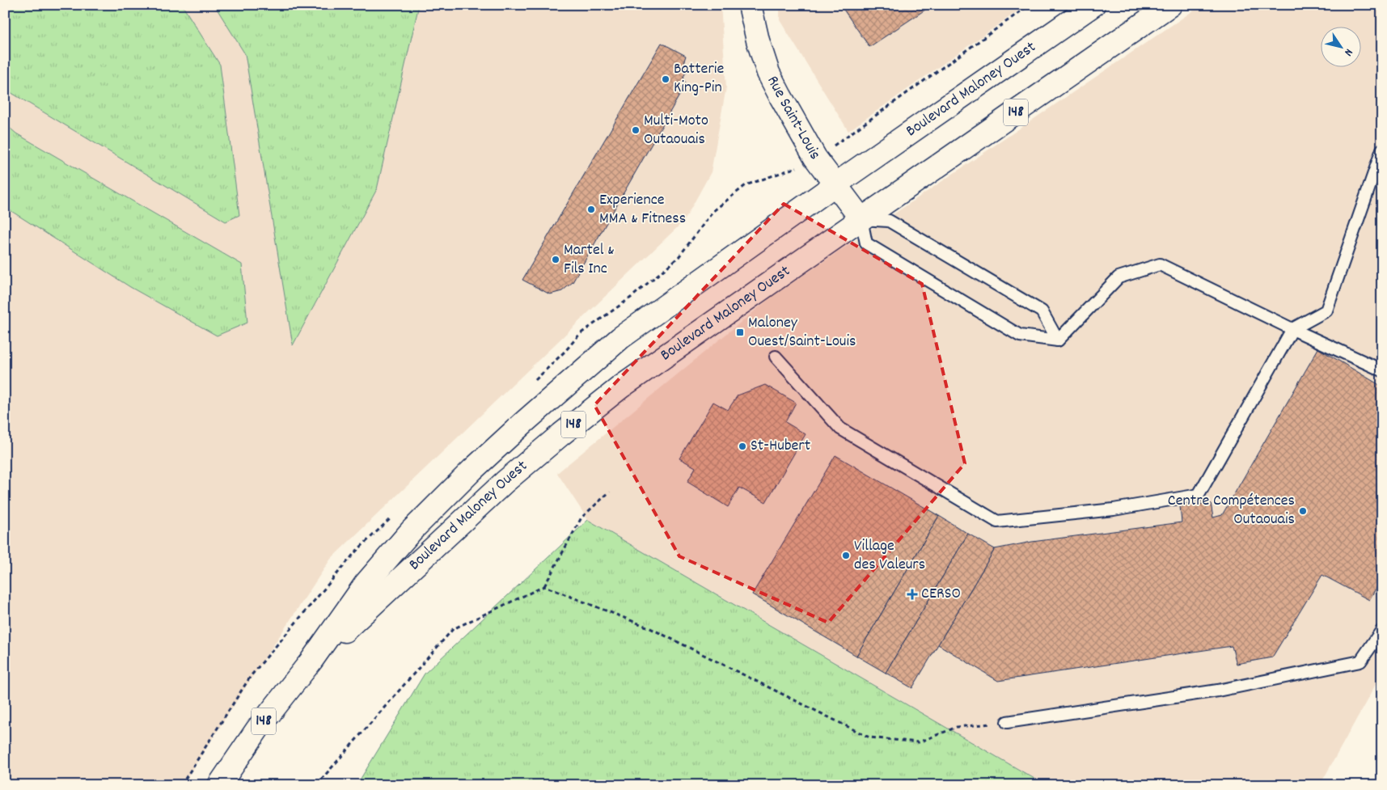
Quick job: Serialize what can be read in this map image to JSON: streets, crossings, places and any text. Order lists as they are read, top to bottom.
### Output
{
  "streets": {
    "main road": ["Boulevard Maloney Ouest", "148", "Rue Saint-Louis"]
  },
  "crossings": [
    ["Boulevard Maloney Ouest", "Rue Saint-Louis"]
  ],
  "places": {
    "other": [
      "Batterie King-Pin",
      "Multi-Moto Outaouais",
      "Experience MMA & Fitness",
      "Martel & Fils Inc",
      "St-Hubert",
      "Centre Compétences Outaouais",
      "Village des Valeurs"
    ],
    "transit": ["Maloney Ouest/Saint-Louis"],
    "health": ["CERSO"]
  },
  "north": "bottom right"
}
